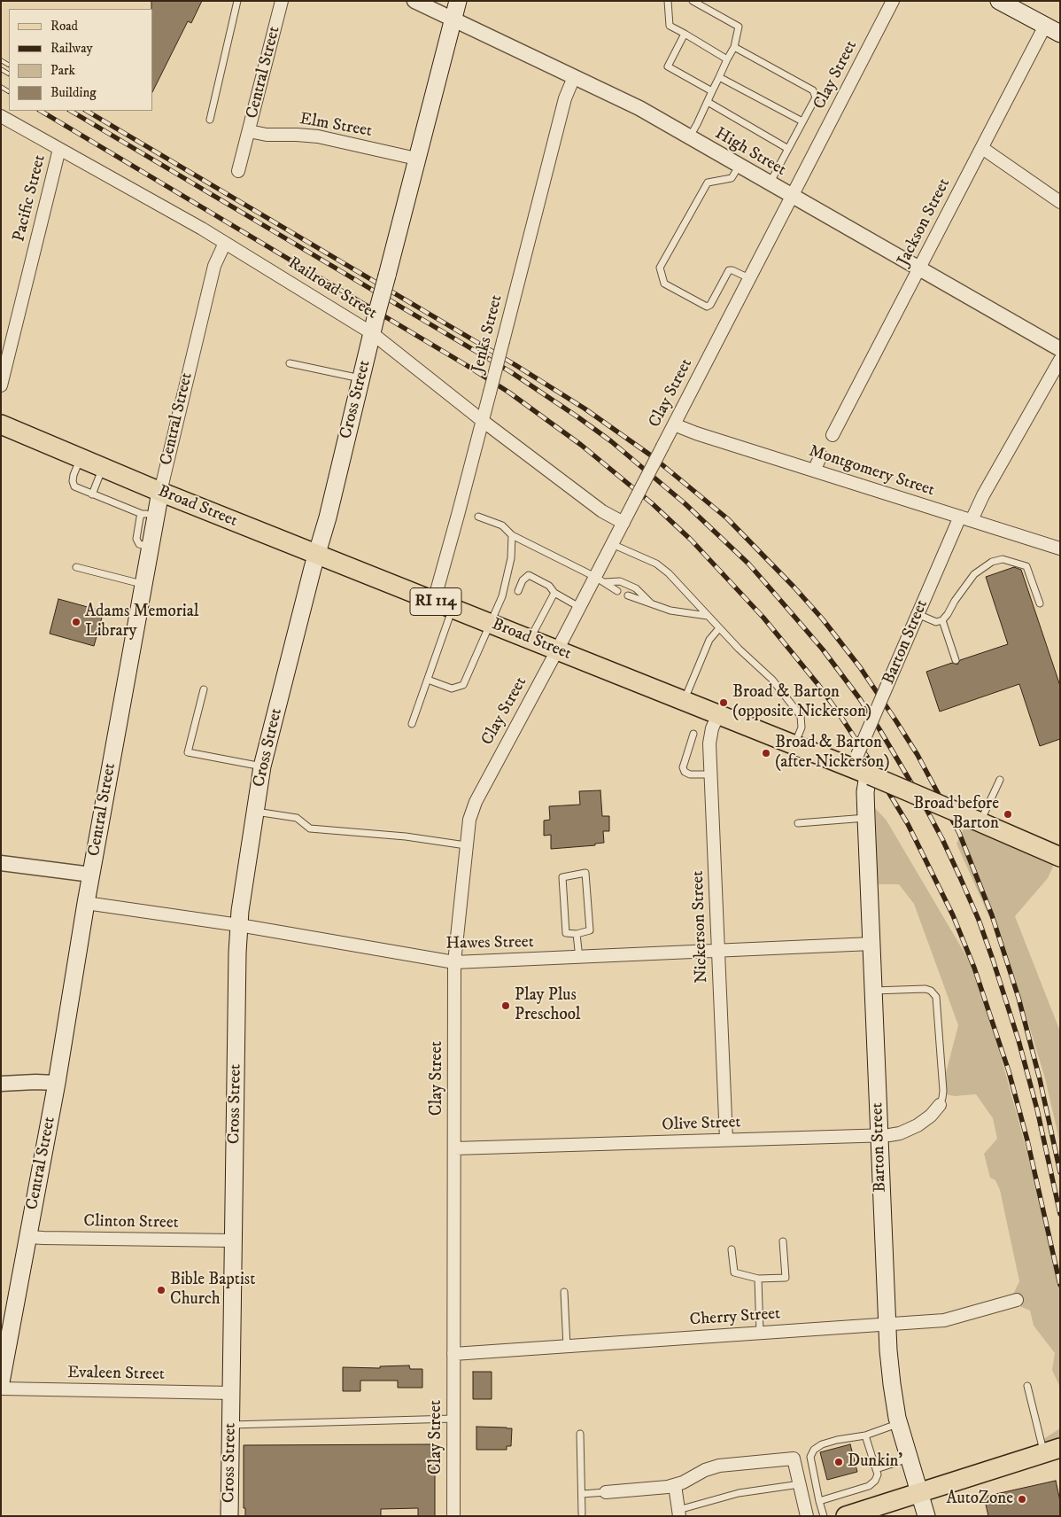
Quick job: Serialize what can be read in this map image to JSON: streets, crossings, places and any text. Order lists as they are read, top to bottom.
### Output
{
  "streets": {
    "main road": [
      "Central Street",
      "Cross Street",
      "Broad Street",
      "RI 114",
      "Barton Street"
    ],
    "street": [
      "Clay Street",
      "Elm Street",
      "High Street",
      "Pacific Street",
      "Jackson Street",
      "Railroad Street",
      "Jenks Street",
      "Montgomery Street",
      "Nickerson Street",
      "Hawes Street",
      "Olive Street",
      "Clinton Street",
      "Cherry Street",
      "Evaleen Street"
    ]
  },
  "crossings": [
    ["Central Street", "Elm Street"],
    ["Central Street", "Railroad Street"],
    ["Central Street", "Broad Street"],
    ["Central Street", "Hawes Street"],
    ["Central Street", "Clinton Street"],
    ["Clay Street", "High Street"],
    ["Clay Street", "Railroad Street"],
    ["Clay Street", "Montgomery Street"],
    ["Clay Street", "Broad Street"],
    ["Clay Street", "Hawes Street"],
    ["Clay Street", "Olive Street"],
    ["Clay Street", "Cherry Street"],
    ["Elm Street", "Cross Street"],
    ["High Street", "Jackson Street"],
    ["High Street", "Jenks Street"],
    ["High Street", "Cross Street"],
    ["Pacific Street", "Railroad Street"],
    ["Railroad Street", "Jenks Street"],
    ["Railroad Street", "Cross Street"],
    ["Jenks Street", "Broad Street"],
    ["Cross Street", "Broad Street"],
    ["Cross Street", "Hawes Street"],
    ["Cross Street", "Clinton Street"],
    ["Cross Street", "Evaleen Street"],
    ["Montgomery Street", "Barton Street"],
    ["Broad Street", "Barton Street"],
    ["Broad Street", "Nickerson Street"],
    ["Barton Street", "Hawes Street"],
    ["Barton Street", "Olive Street"],
    ["Barton Street", "Cherry Street"],
    ["Nickerson Street", "Hawes Street"],
    ["Nickerson Street", "Olive Street"]
  ],
  "places": [
    "Adams Memorial Library",
    "Broad & Barton (opposite Nickerson)",
    "Broad & Barton (after Nickerson)",
    "Broad before Barton",
    "Play Plus Preschool",
    "Bible Baptist Church",
    "Dunkin'",
    "AutoZone"
  ],
  "legend": [
    "Road",
    "Railway",
    "Park",
    "Building"
  ]
}
